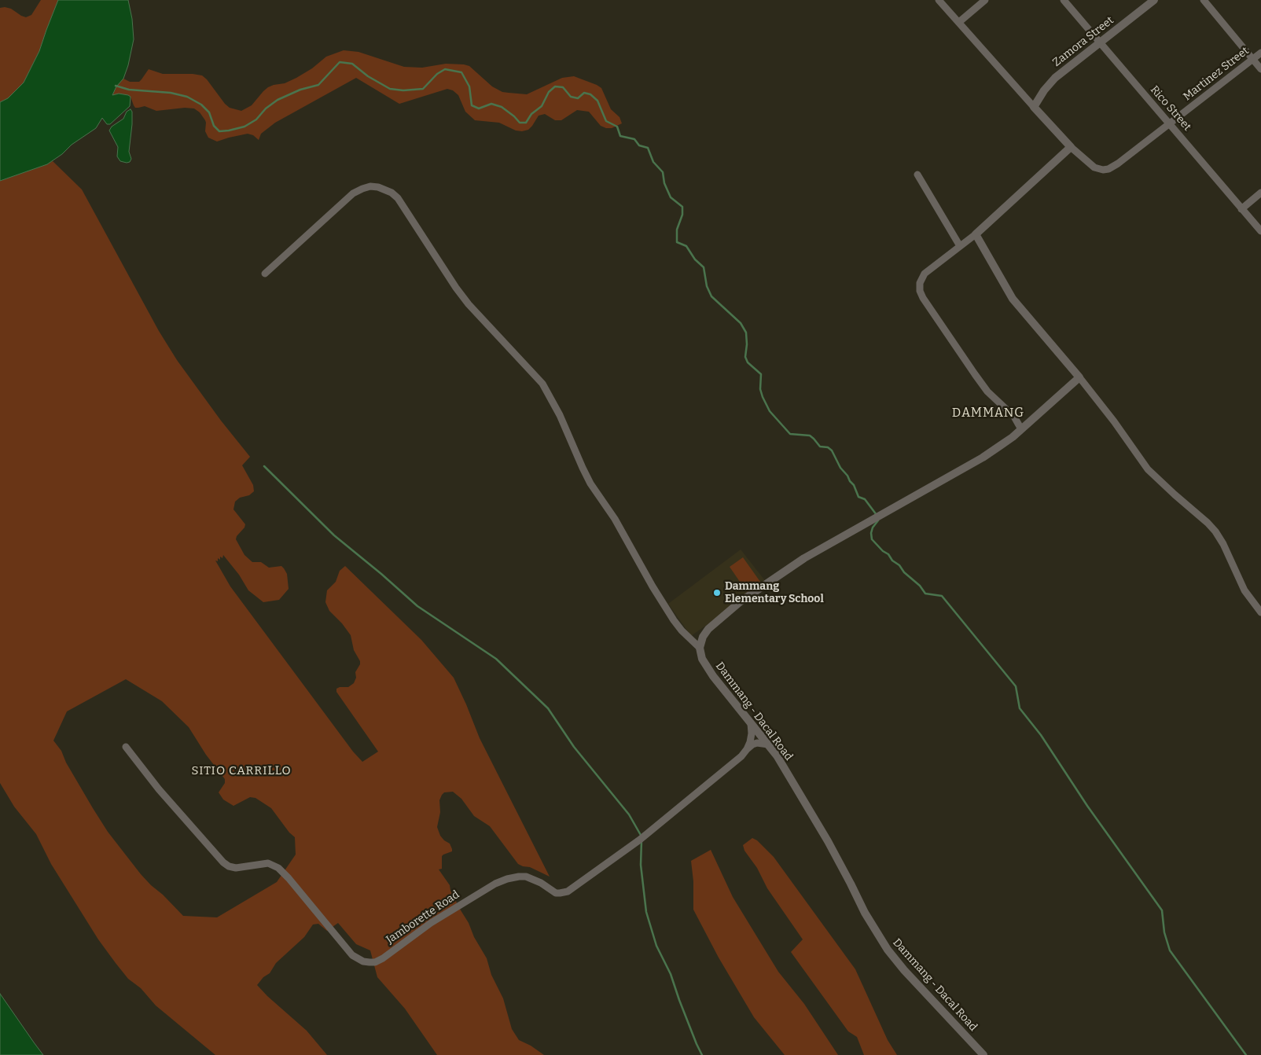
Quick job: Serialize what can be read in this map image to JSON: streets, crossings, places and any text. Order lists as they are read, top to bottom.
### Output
{
  "streets": {
    "street": [
      "Zamora Street",
      "Martinez Street",
      "Rico Street",
      "Dammang - Dacal Road",
      "Jamborette Road"
    ]
  },
  "crossings": [
    ["Zamora Street", "Rico Street"],
    ["Martinez Street", "Rico Street"]
  ],
  "districts": ["DAMMANG", "SITIO CARRILLO"],
  "places": ["Dammang Elementary School"]
}
